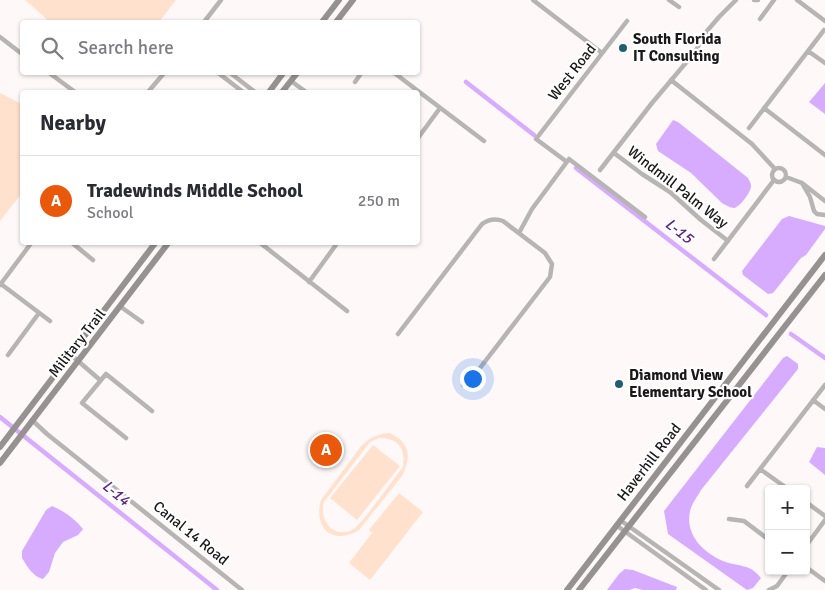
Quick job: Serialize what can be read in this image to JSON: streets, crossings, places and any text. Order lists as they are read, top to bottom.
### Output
{
  "streets": {
    "street": [
      "West Road",
      "Windmill Palm Way",
      "Military Trail",
      "Haverhill Road",
      "Canal 14 Road"
    ]
  },
  "crossings": [
    ["Military Trail", "Canal 14 Road"]
  ],
  "water": ["L-15", "L-14"],
  "places": ["South Florida IT Consulting", "Diamond View Elementary School"],
  "page": {
    "search": "Search here",
    "heading": "Nearby",
    "list": [
      {
        "mark": "A",
        "name": "Tradewinds Middle School",
        "note": "School",
        "value": "250 m"
      }
    ],
    "pins": "A",
    "map_buttons": ["+", "−"]
  }
}
